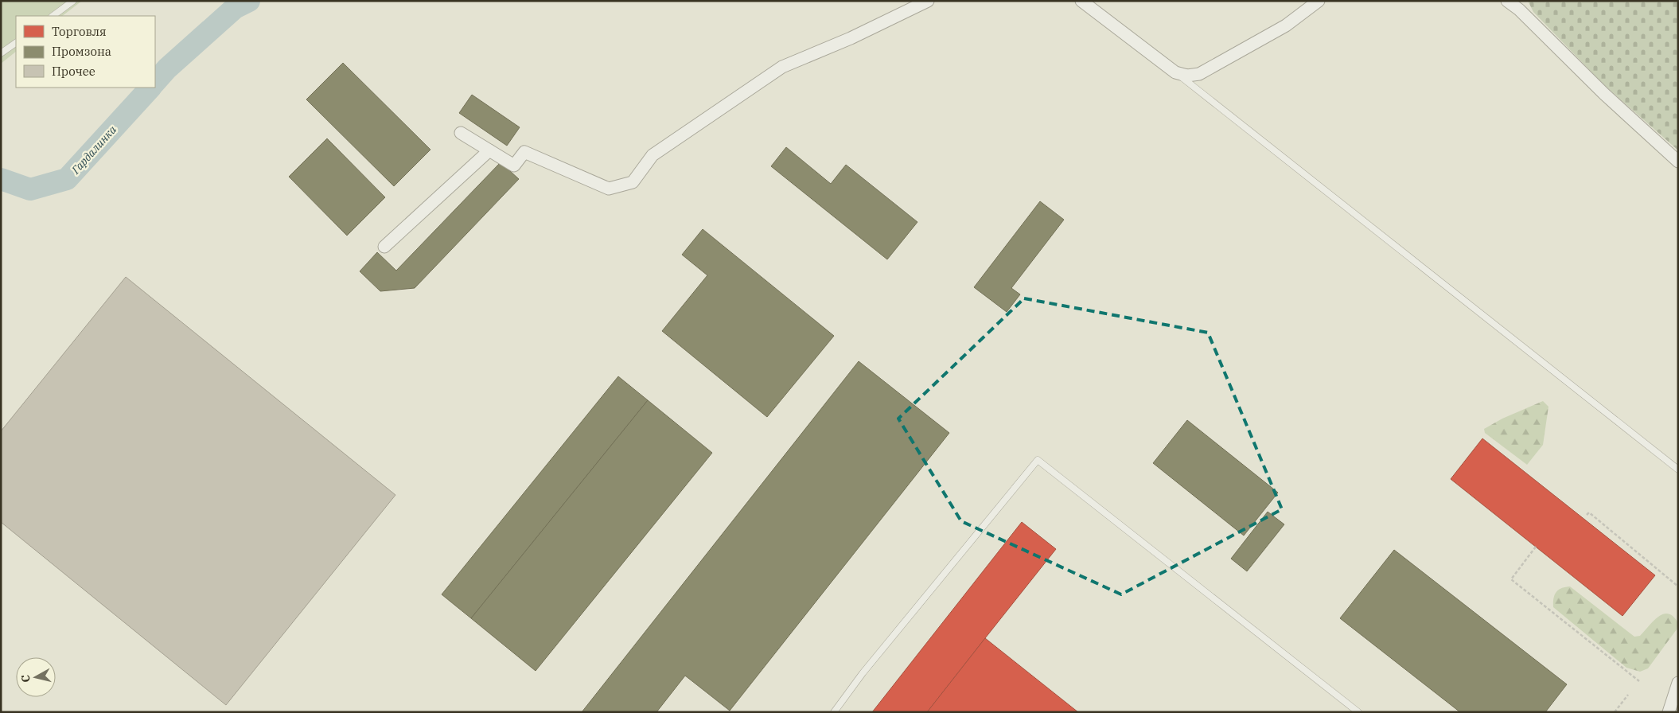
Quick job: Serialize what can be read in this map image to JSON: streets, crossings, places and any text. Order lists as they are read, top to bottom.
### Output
{
  "water": ["Гардалинка"],
  "legend": ["Торговля", "Промзона", "Прочее"],
  "north": "left"
}
